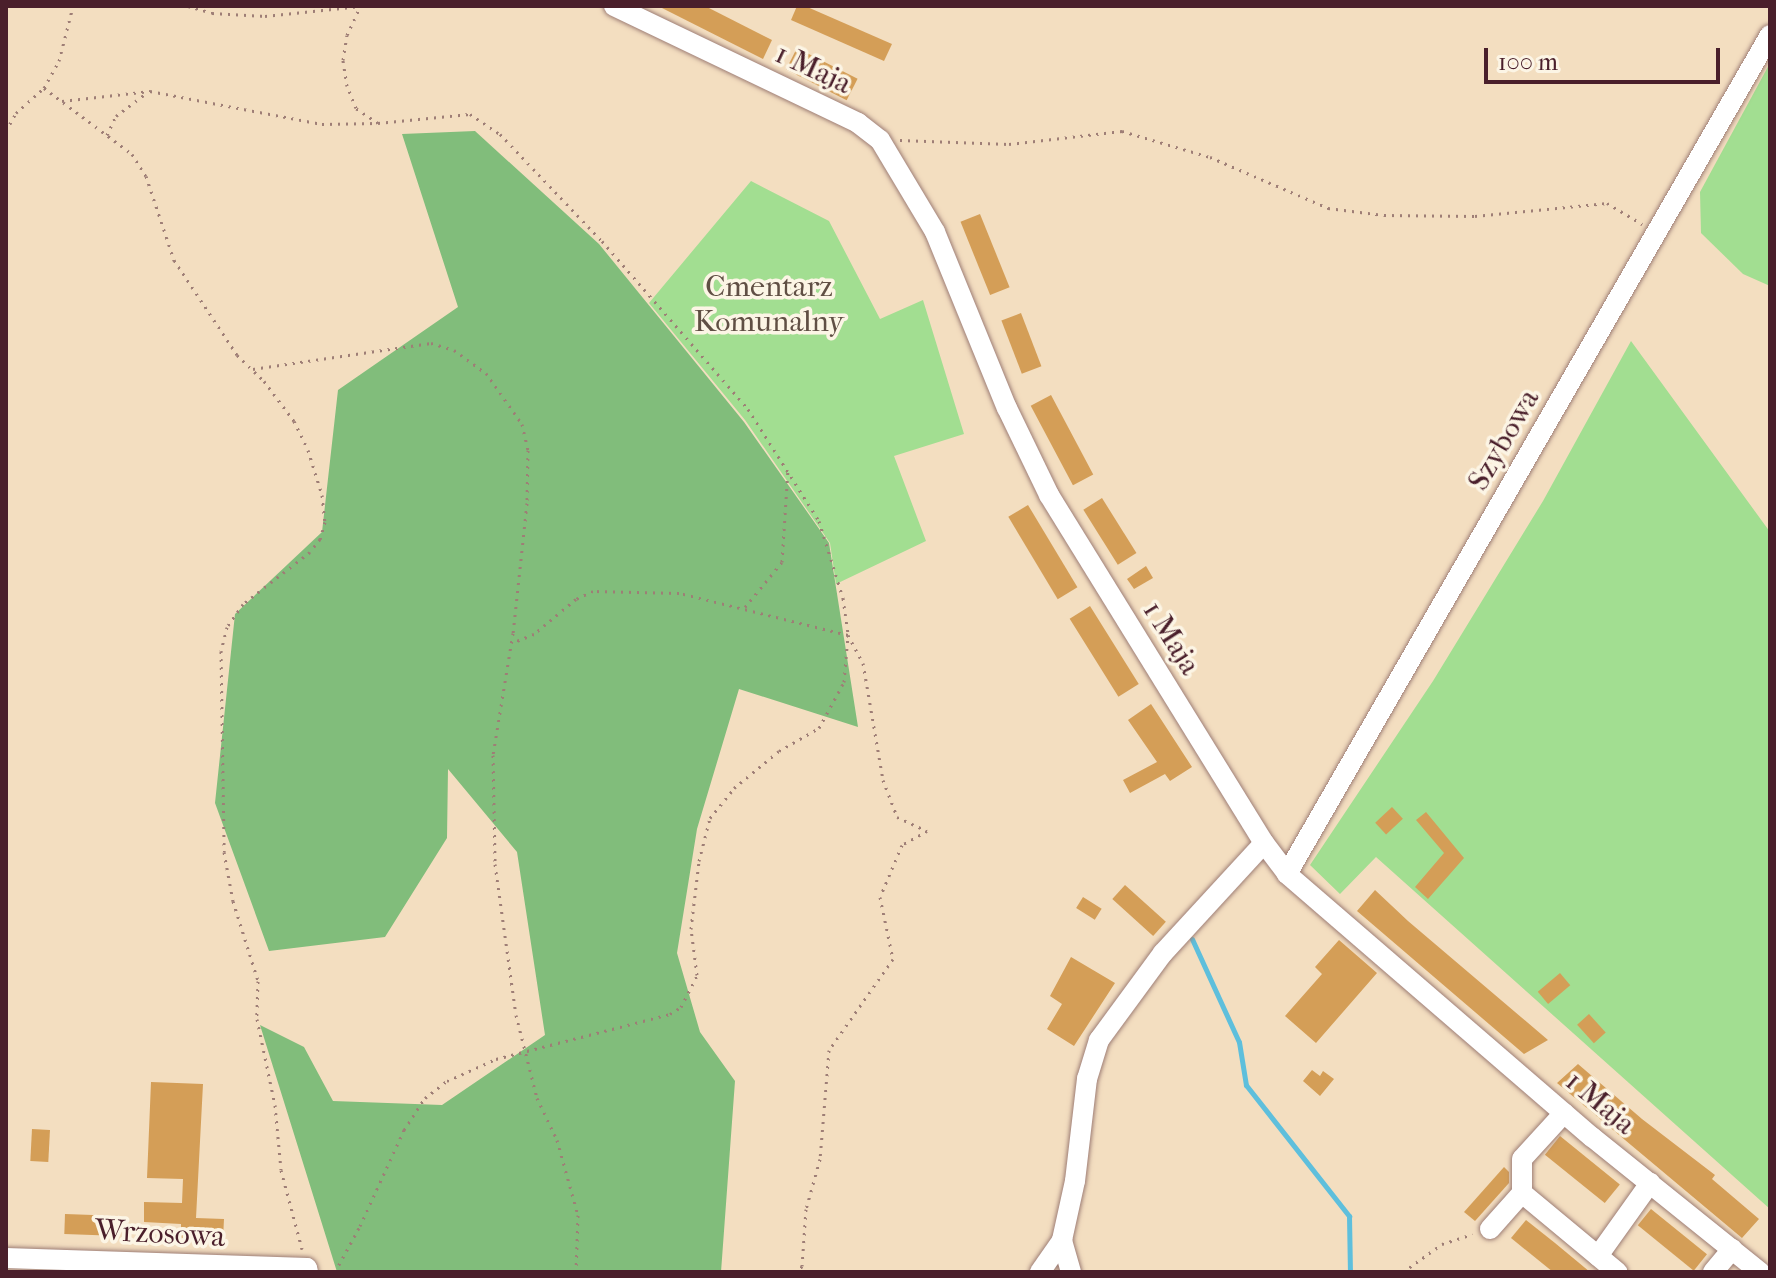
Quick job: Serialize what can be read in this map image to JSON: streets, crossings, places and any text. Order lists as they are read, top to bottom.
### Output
{
  "streets": {
    "street": ["1 Maja", "Szybowa", "Wrzosowa"]
  },
  "crossings": [
    ["1 Maja", "Szybowa"]
  ],
  "parks": ["Cmentarz Komunalny"],
  "scale_bar": "100 m"
}
